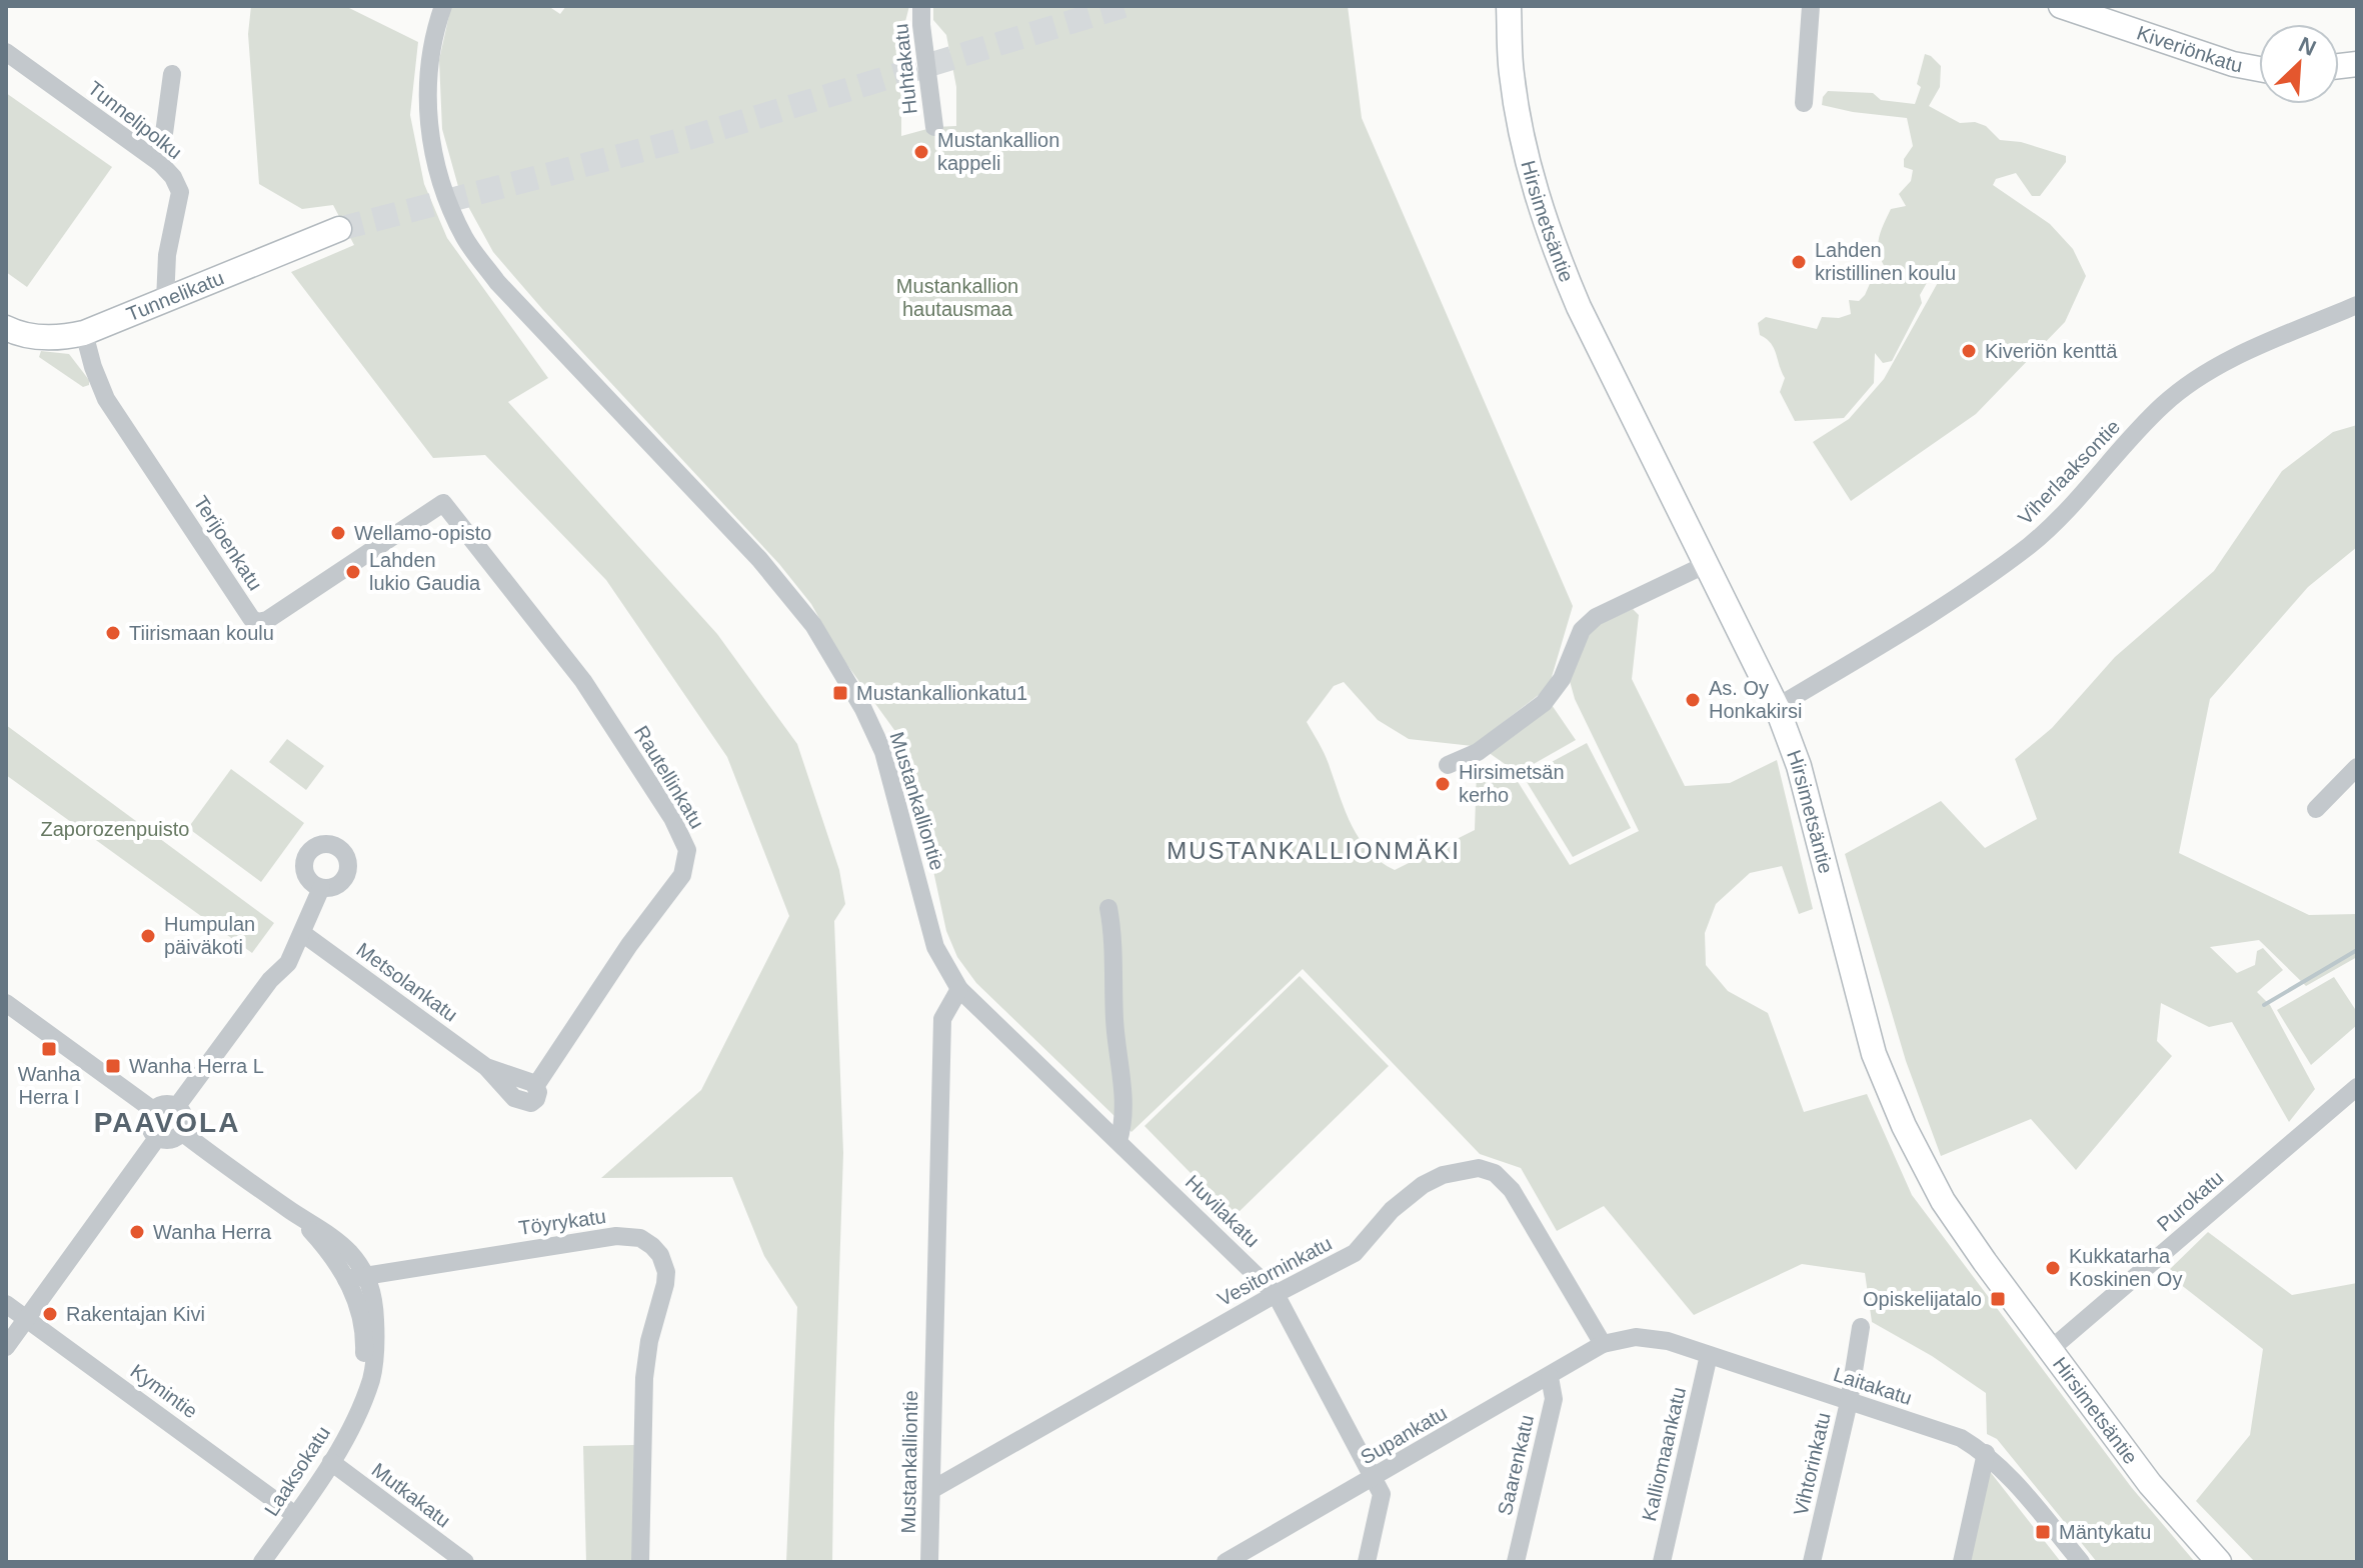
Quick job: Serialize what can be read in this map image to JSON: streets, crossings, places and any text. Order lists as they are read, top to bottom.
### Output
{
  "streets": {
    "street": [
      "Kiveriönkatu",
      "Huhtakatu",
      "Tunnelipolku",
      "Hirsimetsäntie",
      "Tunnelikatu",
      "Viherlaaksontie",
      "Terijoenkatu",
      "Rautellinkatu",
      "Mustankalliontie",
      "Metsolankatu",
      "Purokatu",
      "Huvilakatu",
      "Töyrykatu",
      "Vesitorninkatu",
      "Laitakatu",
      "Kymintie",
      "Supankatu",
      "Kalliomaankatu",
      "Vihtorinkatu",
      "Saarenkatu",
      "Laaksokatu",
      "Mutkakatu"
    ]
  },
  "crossings": [
    ["Tunnelipolku", "Tunnelikatu"],
    ["Hirsimetsäntie", "Viherlaaksontie"],
    ["Hirsimetsäntie", "Purokatu"],
    ["Tunnelikatu", "Terijoenkatu"],
    ["Terijoenkatu", "Rautellinkatu"],
    ["Rautellinkatu", "Metsolankatu"],
    ["Mustankalliontie", "Huvilakatu"],
    ["Mustankalliontie", "Vesitorninkatu"],
    ["Huvilakatu", "Vesitorninkatu"],
    ["Huvilakatu", "Supankatu"],
    ["Töyrykatu", "Laaksokatu"],
    ["Vesitorninkatu", "Laitakatu"],
    ["Vesitorninkatu", "Supankatu"],
    ["Laitakatu", "Supankatu"],
    ["Laitakatu", "Kalliomaankatu"],
    ["Laitakatu", "Vihtorinkatu"],
    ["Kymintie", "Laaksokatu"],
    ["Supankatu", "Saarenkatu"],
    ["Laaksokatu", "Mutkakatu"]
  ],
  "districts": ["MUSTANKALLIONMÄKI", "PAAVOLA"],
  "parks": ["Mustankallion hautausmaa", "Zaporozenpuisto"],
  "places": {
    "other": [
      "Mustankallion kappeli",
      "Lahden kristillinen koulu",
      "Kiveriön kenttä",
      "Wellamo-opisto",
      "Lahden lukio Gaudia",
      "Tiirismaan koulu",
      "As. Oy Honkakirsi",
      "Hirsimetsän kerho",
      "Humpulan päiväkoti",
      "Wanha Herra",
      "Kukkatarha Koskinen Oy",
      "Rakentajan Kivi"
    ],
    "transit": [
      "Mustankallionkatu1",
      "Wanha Herra I",
      "Wanha Herra L",
      "Opiskelijatalo",
      "Mäntykatu"
    ]
  },
  "north": "top right"
}
